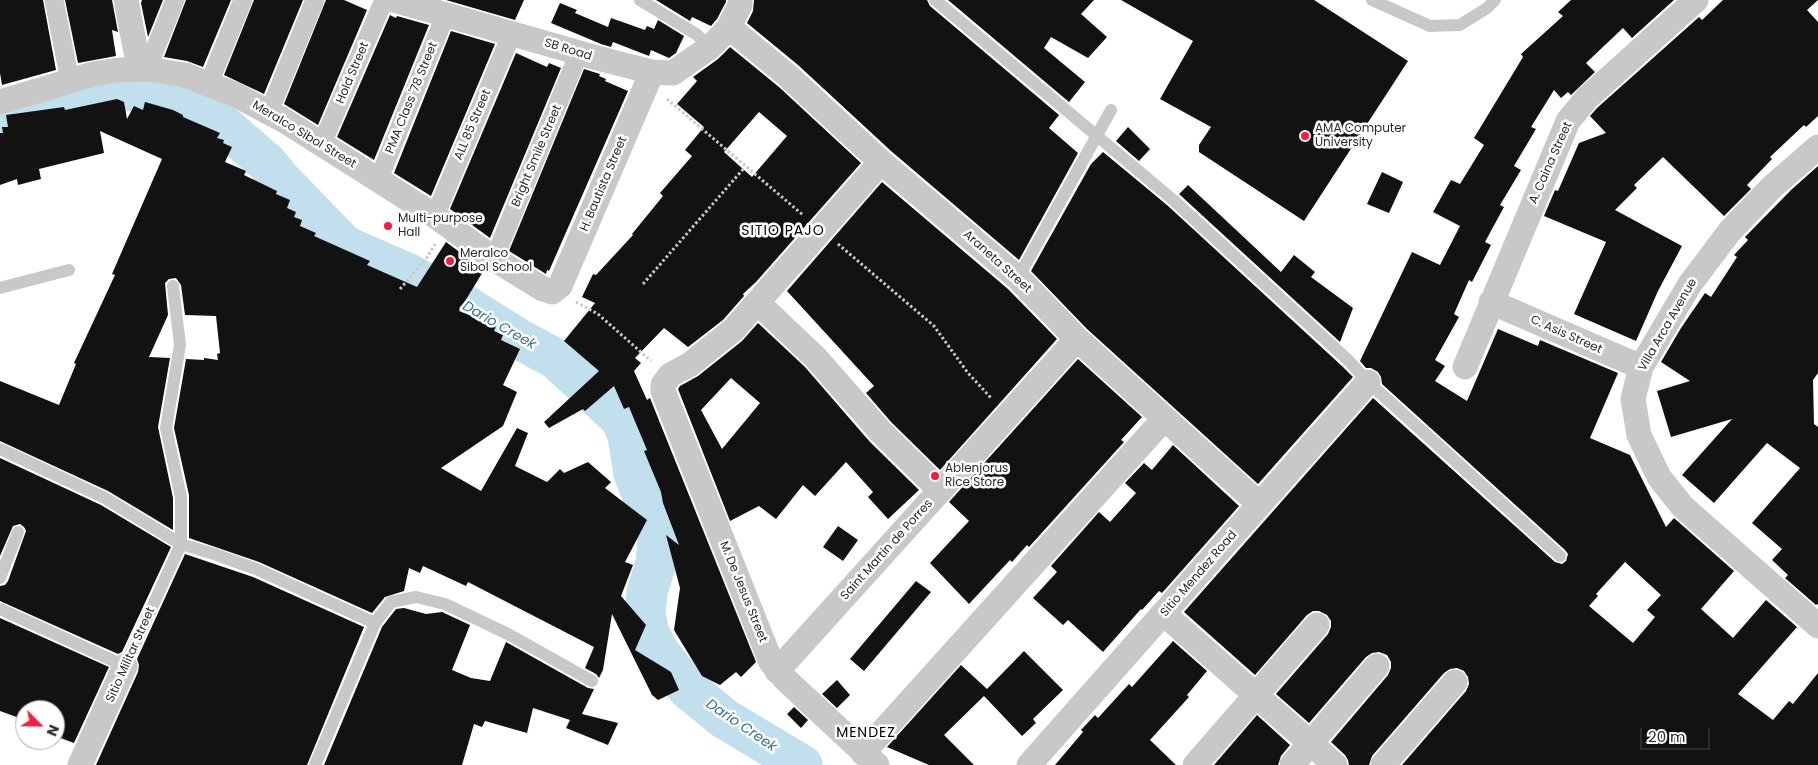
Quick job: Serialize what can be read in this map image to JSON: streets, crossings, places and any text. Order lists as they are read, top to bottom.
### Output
{
  "streets": {
    "street": [
      "SB Road",
      "Hold Street",
      "PMA Class '78 Street",
      "ALL 85 Street",
      "Meralco Sibol Street",
      "Bright Smile Street",
      "A. Caina Street",
      "H. Bautista Street",
      "Araneta Street",
      "Villa Arca Avenue",
      "C. Asis Street",
      "Saint Martin de Porres",
      "Sitio Mendez Road",
      "M. De Jesus Street",
      "Sitio Militar Street"
    ]
  },
  "crossings": [
    ["SB Road", "PMA Class '78 Street"],
    ["SB Road", "ALL 85 Street"],
    ["SB Road", "Bright Smile Street"],
    ["SB Road", "H. Bautista Street"],
    ["SB Road", "Araneta Street"],
    ["Hold Street", "Meralco Sibol Street"],
    ["PMA Class '78 Street", "Meralco Sibol Street"],
    ["ALL 85 Street", "Meralco Sibol Street"],
    ["Meralco Sibol Street", "Bright Smile Street"],
    ["Meralco Sibol Street", "H. Bautista Street"],
    ["A. Caina Street", "C. Asis Street"],
    ["Araneta Street", "Saint Martin de Porres"],
    ["Araneta Street", "Sitio Mendez Road"],
    ["Villa Arca Avenue", "C. Asis Street"],
    ["Saint Martin de Porres", "M. De Jesus Street"]
  ],
  "districts": ["SITIO PAJO", "MENDEZ"],
  "water": ["Dario Creek"],
  "places": [
    "AMA Computer University",
    "Multi-purpose Hall",
    "Meralco Sibol School",
    "Ablenjorus Rice Store"
  ],
  "scale_bar": "20 m",
  "north": "bottom right"
}
